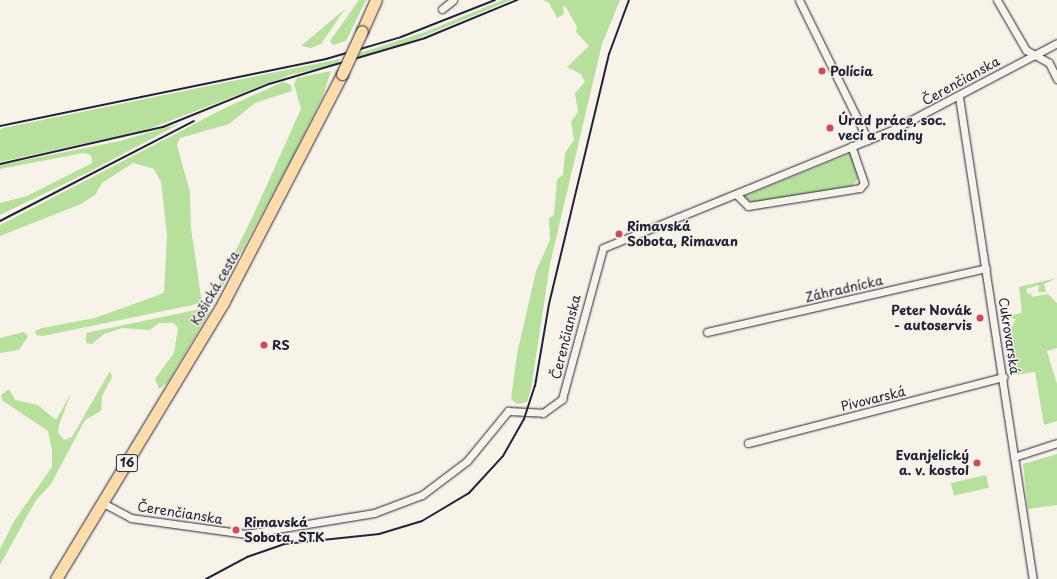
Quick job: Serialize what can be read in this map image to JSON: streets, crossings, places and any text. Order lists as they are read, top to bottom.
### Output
{
  "streets": {
    "main road": ["Košická cesta", "16"],
    "street": [
      "Čerenčianska",
      "Záhradnícka",
      "Cukrovarská",
      "Pivovarská"
    ]
  },
  "crossings": [
    ["Čerenčianska", "Košická cesta"],
    ["Čerenčianska", "Cukrovarská"],
    ["Záhradnícka", "Cukrovarská"],
    ["Cukrovarská", "Pivovarská"]
  ],
  "places": [
    "Polícia",
    "Úrad práce, soc. vecí a rodiny",
    "Rimavská Sobota, Rimavan",
    "Peter Novák - autoservis",
    "RS",
    "Evanjelický a. v. kostol",
    "Rimavská Sobota, STK"
  ]
}
